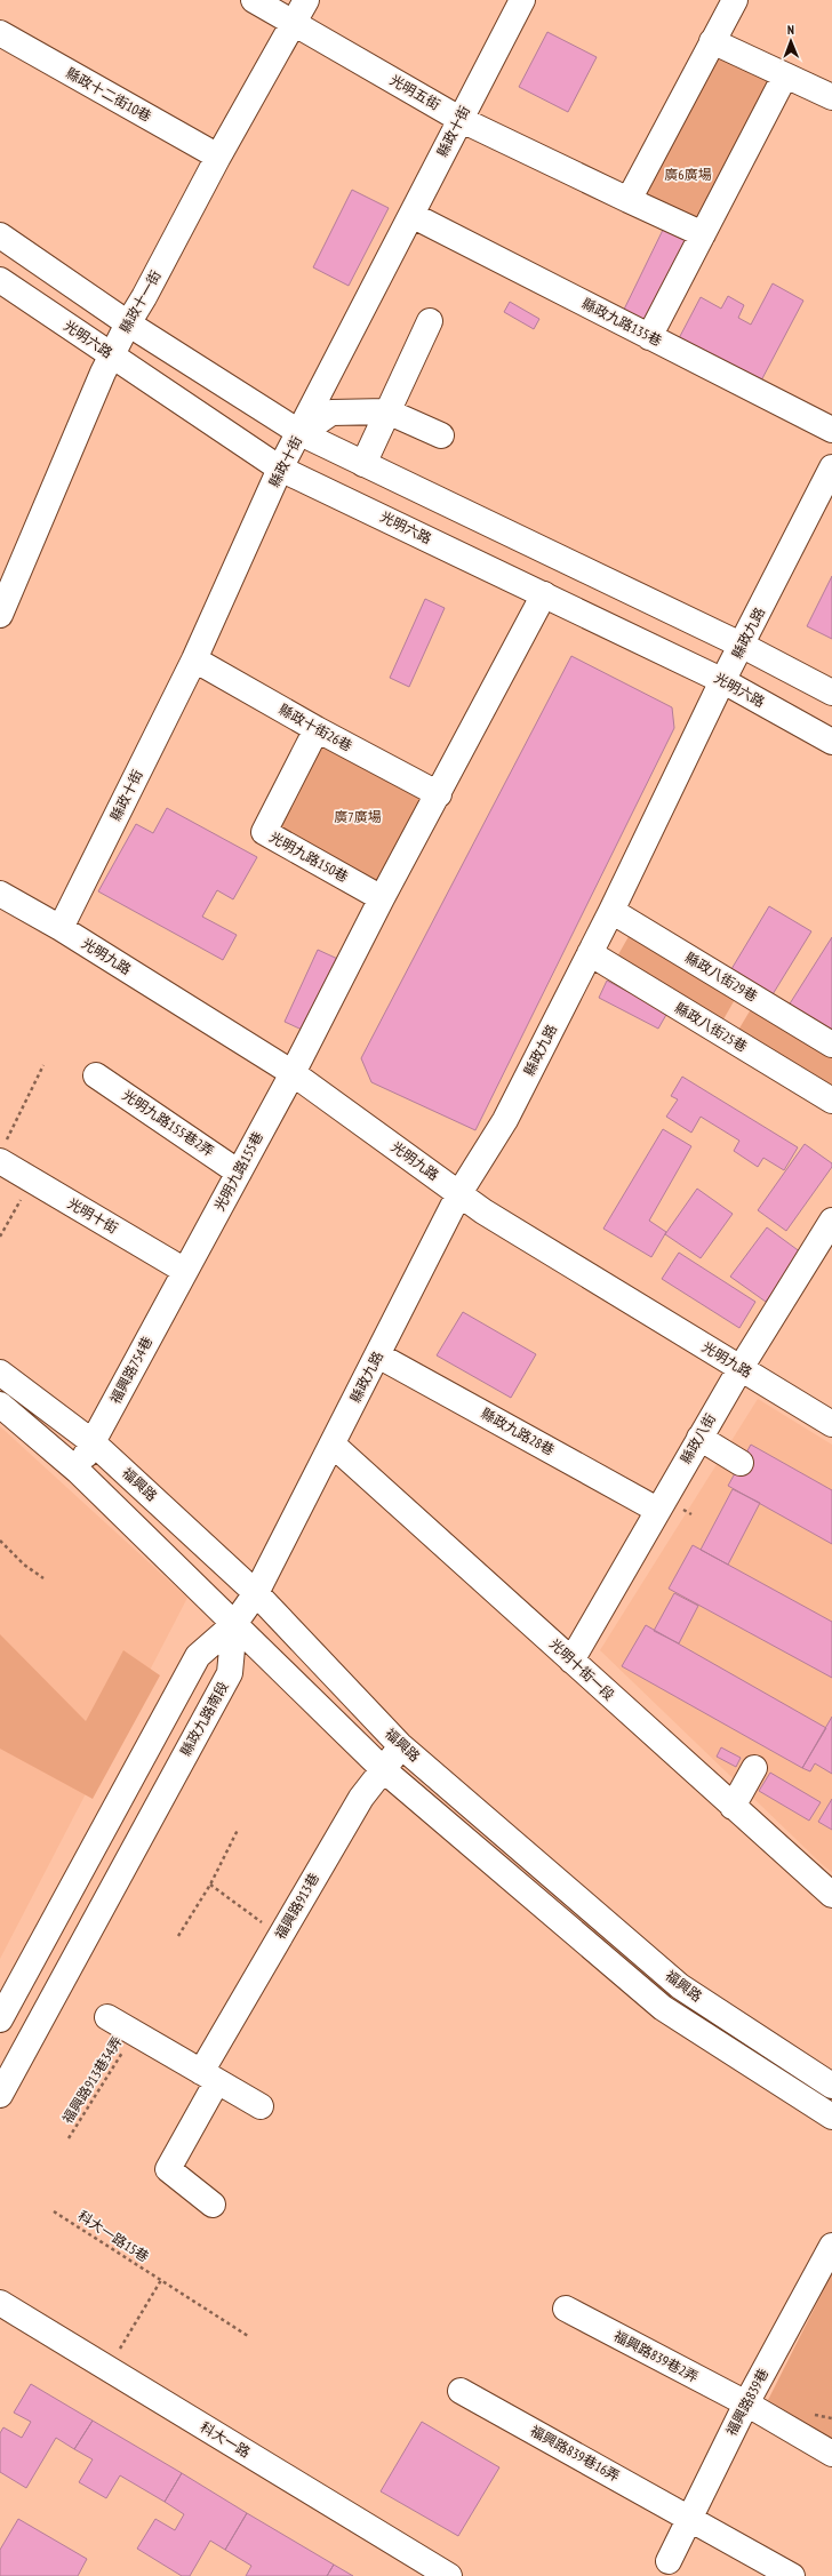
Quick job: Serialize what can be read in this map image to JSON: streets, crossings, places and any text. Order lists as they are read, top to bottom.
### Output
{
  "streets": {
    "street": [
      "光明五街",
      "縣政十二街10巷",
      "縣政十街",
      "縣政十一街",
      "縣政九路135巷",
      "光明六路",
      "縣政九路",
      "縣政十街26巷",
      "光明九路150巷",
      "光明九路",
      "縣政八街29巷",
      "縣政八街25巷",
      "光明九路155巷2弄",
      "光明九路155巷",
      "光明十街",
      "福興路754巷",
      "縣政九路28巷",
      "縣政八街",
      "福興路",
      "光明十街一段",
      "縣政九路南段",
      "福興路913巷",
      "福興路839巷2弄",
      "福興路839巷",
      "科大一路",
      "福興路839巷16弄"
    ],
    "path": ["福興路913巷34弄", "科大一路15巷"]
  },
  "crossings": [
    ["光明五街", "縣政十街"],
    ["光明五街", "縣政十一街"],
    ["縣政十二街10巷", "縣政十一街"],
    ["縣政十街", "縣政九路135巷"],
    ["縣政十街", "光明六路"],
    ["縣政十街", "縣政十街26巷"],
    ["縣政十街", "光明九路"],
    ["縣政十一街", "光明六路"],
    ["光明六路", "縣政九路"],
    ["縣政九路", "光明九路"],
    ["縣政九路", "縣政八街29巷"],
    ["縣政九路", "縣政八街25巷"],
    ["縣政九路", "縣政九路28巷"],
    ["縣政九路", "福興路"],
    ["縣政九路", "光明十街一段"],
    ["縣政九路", "縣政九路南段"],
    ["縣政十街26巷", "光明九路150巷"],
    ["光明九路", "光明九路155巷"],
    ["光明九路", "縣政八街"],
    ["光明九路155巷2弄", "光明九路155巷"],
    ["光明九路155巷", "光明十街"],
    ["光明九路155巷", "福興路754巷"],
    ["光明十街", "福興路754巷"],
    ["福興路754巷", "福興路"],
    ["縣政九路28巷", "縣政八街"],
    ["縣政八街", "光明十街一段"],
    ["福興路", "縣政九路南段"],
    ["福興路", "福興路913巷"],
    ["福興路839巷2弄", "福興路839巷"],
    ["福興路839巷", "福興路839巷16弄"]
  ],
  "parks": ["廣6廣場", "廣7廣場"],
  "north": "top"
}
